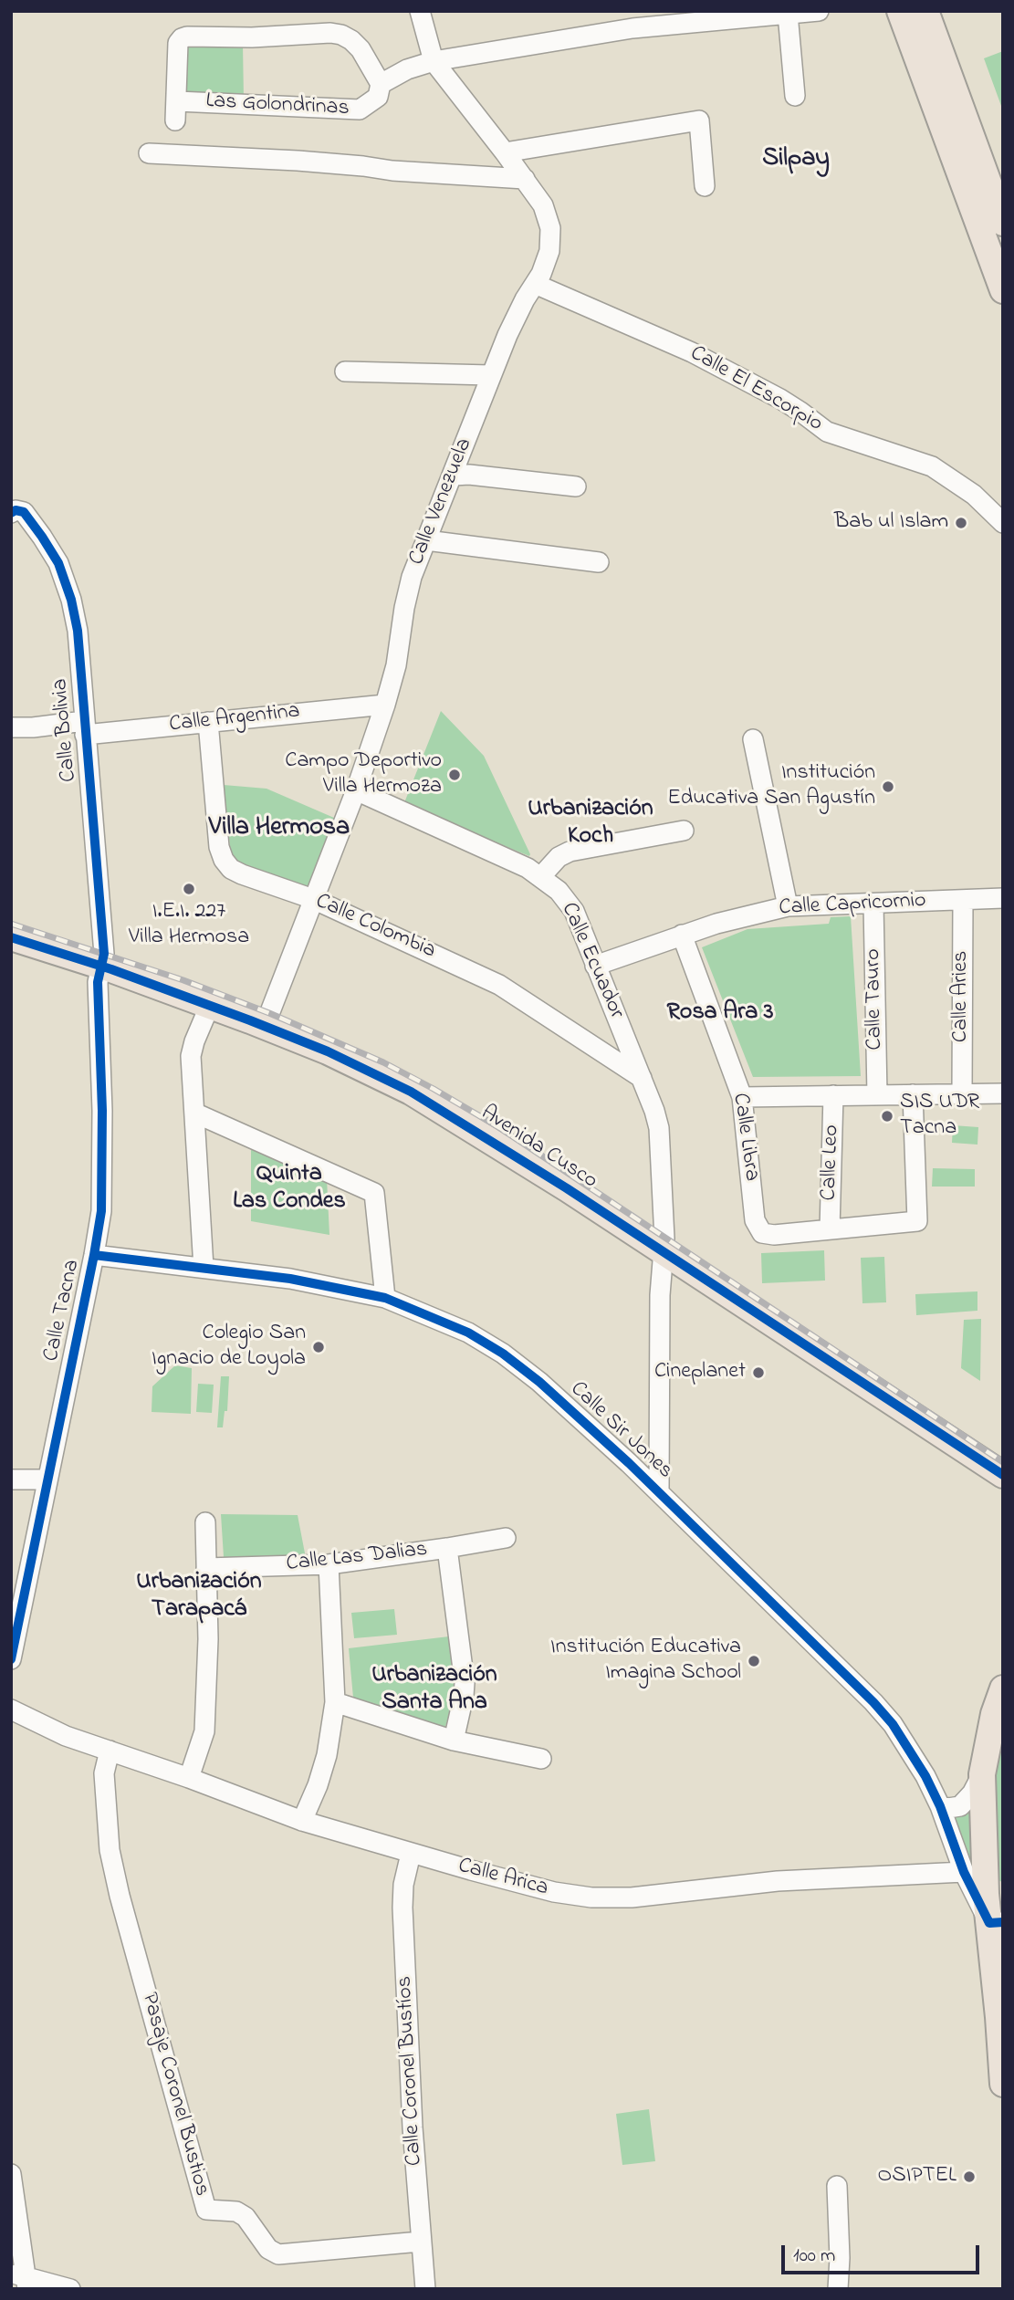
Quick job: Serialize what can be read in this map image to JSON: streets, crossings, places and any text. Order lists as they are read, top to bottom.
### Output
{
  "streets": {
    "main road": ["Avenida Cusco"],
    "street": [
      "Las Golondrinas",
      "Calle El Escorpio",
      "Calle Venezuela",
      "Calle Argentina",
      "Calle Bolivia",
      "Calle Capricornio",
      "Calle Colombia",
      "Calle Ecuador",
      "Calle Aries",
      "Calle Tauro",
      "Calle Libra",
      "Calle Leo",
      "Calle Tacna",
      "Calle Sir Jones",
      "Calle Las Dalias",
      "Calle Arica",
      "Calle Coronel Bustíos",
      "Pasaje Coronel Bustios"
    ]
  },
  "crossings": [
    ["Las Golondrinas", "Calle Venezuela"],
    ["Calle El Escorpio", "Calle Venezuela"],
    ["Calle Venezuela", "Calle Argentina"],
    ["Calle Venezuela", "Calle Colombia"],
    ["Calle Venezuela", "Calle Ecuador"],
    ["Calle Venezuela", "Avenida Cusco"],
    ["Calle Argentina", "Calle Bolivia"],
    ["Calle Argentina", "Calle Colombia"],
    ["Calle Bolivia", "Avenida Cusco"],
    ["Calle Bolivia", "Calle Tacna"],
    ["Calle Capricornio", "Calle Ecuador"],
    ["Calle Capricornio", "Calle Aries"],
    ["Calle Capricornio", "Calle Tauro"],
    ["Calle Capricornio", "Calle Libra"],
    ["Calle Colombia", "Calle Ecuador"],
    ["Calle Ecuador", "Avenida Cusco"],
    ["Calle Ecuador", "Calle Sir Jones"],
    ["Calle Libra", "Calle Leo"],
    ["Avenida Cusco", "Calle Tacna"],
    ["Calle Tacna", "Calle Sir Jones"],
    ["Calle Sir Jones", "Calle Arica"],
    ["Calle Arica", "Calle Coronel Bustíos"],
    ["Calle Arica", "Pasaje Coronel Bustios"],
    ["Calle Coronel Bustíos", "Pasaje Coronel Bustios"]
  ],
  "districts": [
    "Silpay",
    "Urbanización Koch",
    "Villa Hermosa",
    "Rosa Ara 3",
    "Quinta Las Condes",
    "Urbanización Tarapacá",
    "Urbanización Santa Ana"
  ],
  "places": [
    "Bab ul Islam",
    "Campo Deportivo Villa Hermoza",
    "Institución Educativa San Agustín",
    "I.E.I. 227 Villa Hermosa",
    "SIS UDR Tacna",
    "Colegio San Ignacio de Loyola",
    "Cineplanet",
    "Institución Educativa Imagina School",
    "OSIPTEL"
  ],
  "scale_bar": "100 m"
}
